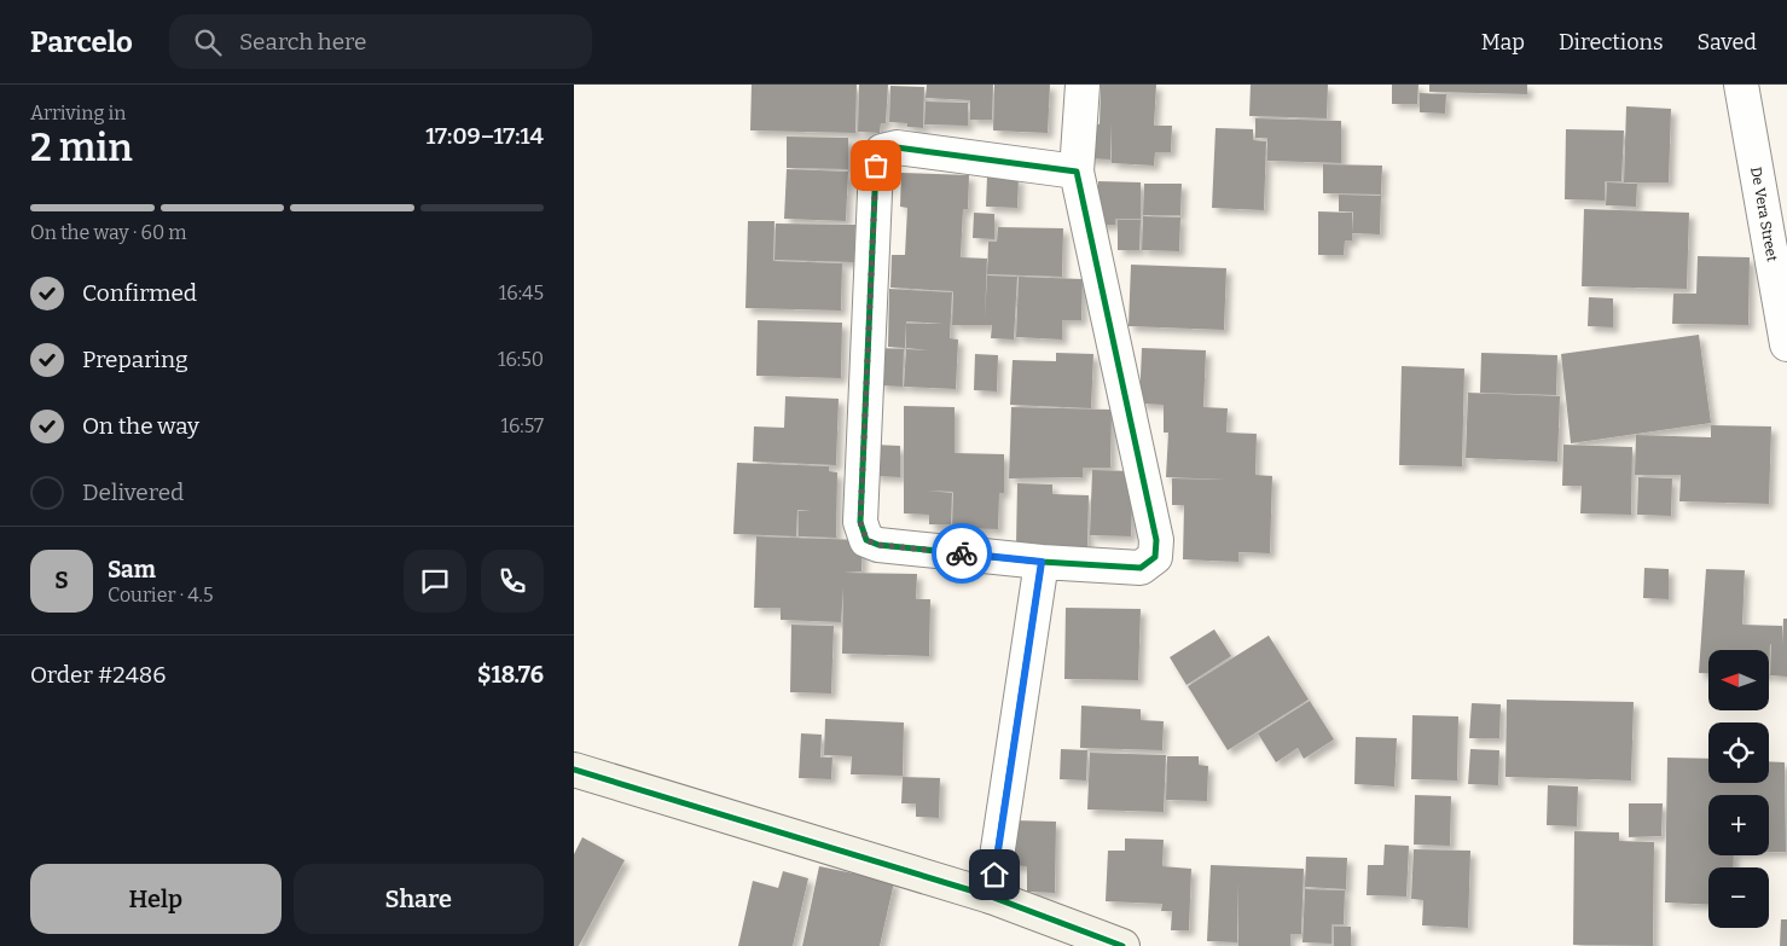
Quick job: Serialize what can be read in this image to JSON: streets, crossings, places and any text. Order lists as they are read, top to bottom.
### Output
{
  "streets": {
    "street": ["De Vera Street"]
  },
  "north": "left",
  "page": {
    "header": "Parcelo",
    "search": "Search here",
    "nav": ["Map", "Directions", "Saved"],
    "heading": ["2 min", "Arriving in", "17:09–17:14"],
    "panel": [
      "Sam",
      "Courier · 4.5",
      "Order #2486",
      "$18.76"
    ],
    "bar": "On the way · 60 m",
    "list": [
      ["Confirmed", "16:45"],
      ["Preparing", "16:50"],
      ["On the way", "16:57"],
      "Delivered"
    ],
    "round": "S",
    "map_buttons": ["+", "−"],
    "buttons": ["Help", "Share"]
  }
}
